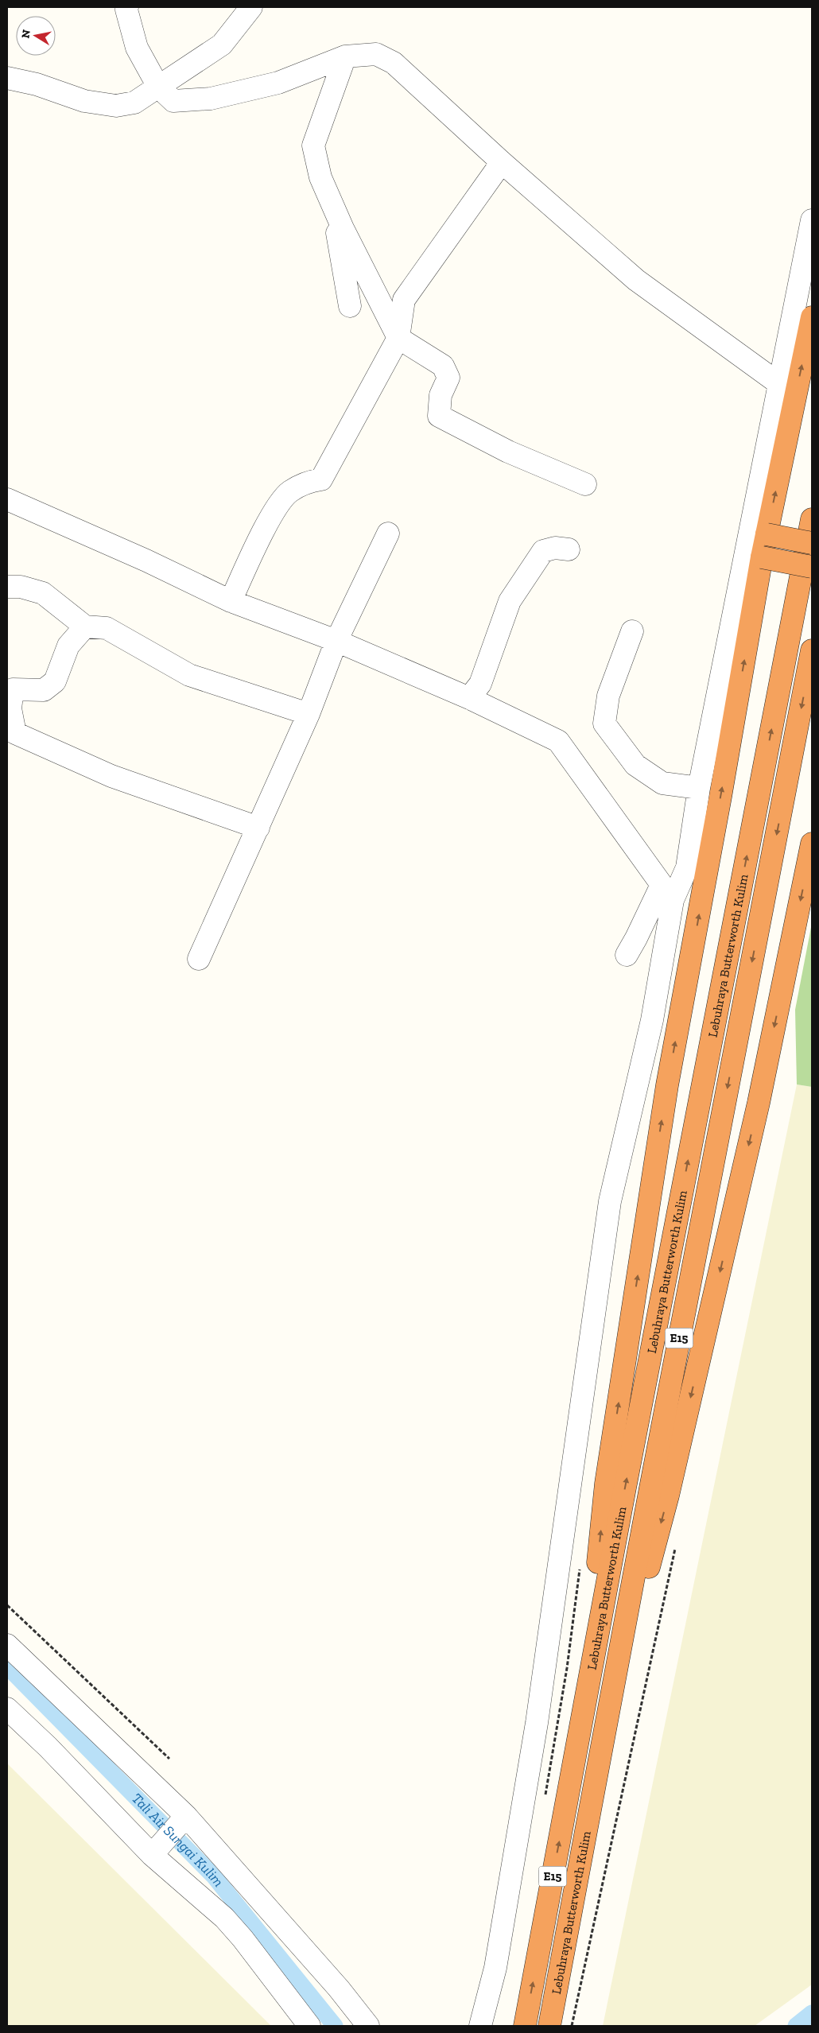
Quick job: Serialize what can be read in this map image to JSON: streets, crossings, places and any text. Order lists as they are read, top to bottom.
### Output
{
  "streets": {
    "highway": ["Lebuhraya Butterworth Kulim", "E15"]
  },
  "water": ["Tali Air Sungai Kulim"],
  "north": "left"
}
